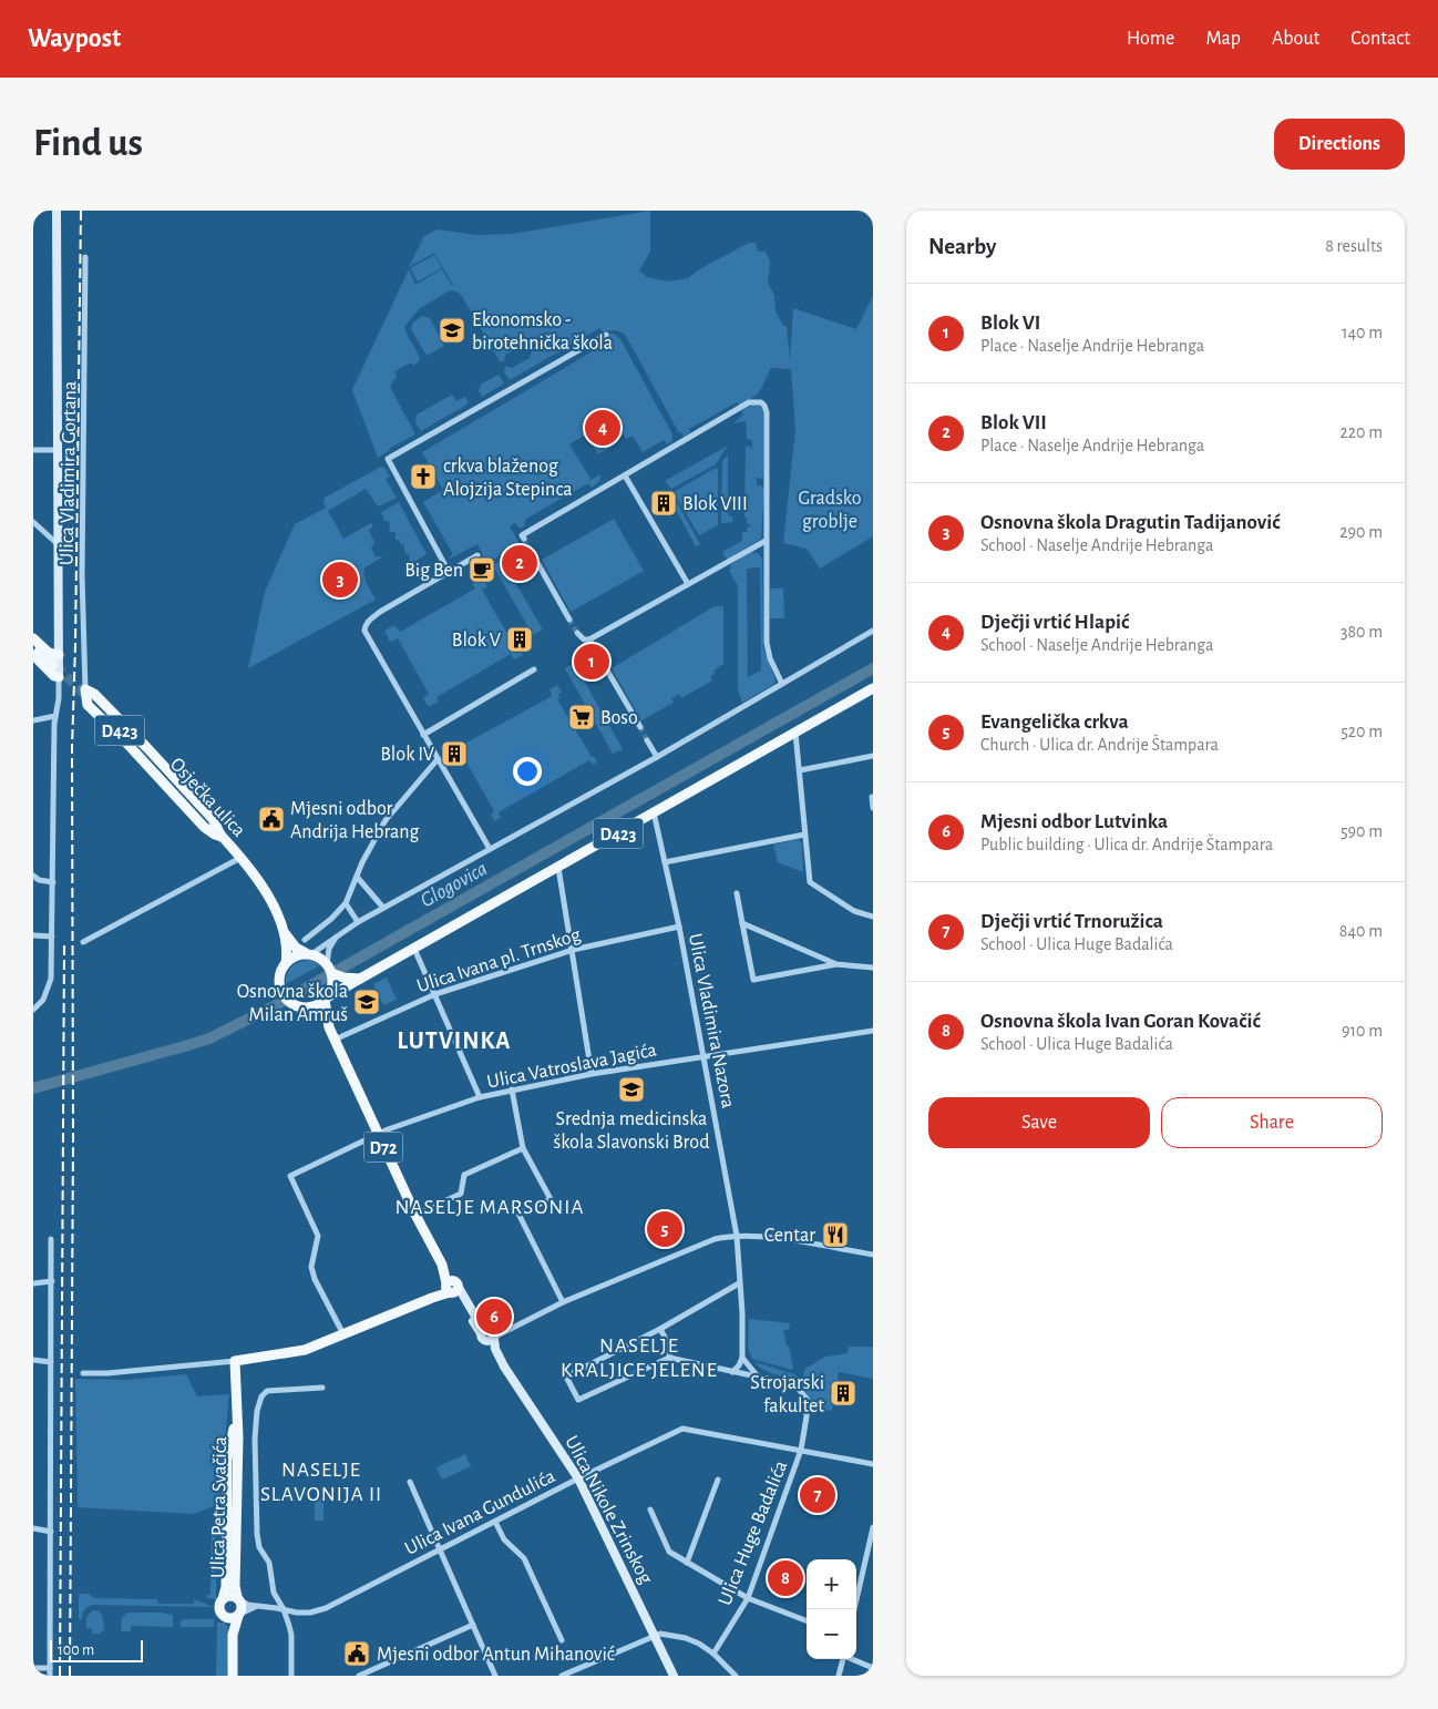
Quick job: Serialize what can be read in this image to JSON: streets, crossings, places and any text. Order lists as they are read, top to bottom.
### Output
{
  "streets": {
    "main road": [
      "D423",
      "Osječka ulica",
      "D72",
      "Ulica Petra Svačića",
      "Ulica Nikole Zrinskog"
    ],
    "street": [
      "Ulica Vladimira Gortana",
      "Ulica Ivana pl. Trnskog",
      "Ulica Vladimira Nazora",
      "Ulica Vatroslava Jagića",
      "Ulica Ivana Gundulića",
      "Ulica Huge Badalića"
    ]
  },
  "crossings": [
    ["D423", "Osječka ulica"],
    ["D423", "Ulica Vladimira Nazora"],
    ["D423", "Ulica Nikole Zrinskog"],
    ["Osječka ulica", "Ulica Nikole Zrinskog"],
    ["Ulica Ivana pl. Trnskog", "Ulica Vladimira Nazora"],
    ["Ulica Ivana pl. Trnskog", "Ulica Nikole Zrinskog"],
    ["Ulica Vladimira Nazora", "Ulica Vatroslava Jagića"],
    ["Ulica Vatroslava Jagića", "Ulica Nikole Zrinskog"],
    ["Ulica Nikole Zrinskog", "Ulica Ivana Gundulića"],
    ["Ulica Ivana Gundulića", "Ulica Huge Badalića"]
  ],
  "districts": [
    "LUTVINKA",
    "NASELJE MARSONIA",
    "NASELJE KRALJICE JELENE",
    "NASELJE SLAVONIJA II"
  ],
  "water": ["Glogovica"],
  "parks": ["Gradsko groblje"],
  "places": {
    "school or university": ["Ekonomsko - birotehnička škola", "Osnovna škola Milan Amruš", "Srednja medicinska škola Slavonski Brod"],
    "church": ["crkva blaženog Alojzija Stepinca"],
    "building": [
      "Blok VIII",
      "Blok V",
      "Blok IV",
      "Strojarski fakultet"
    ],
    "cafe": ["Big Ben"],
    "supermarket": ["Boso"],
    "public building": ["Mjesni odbor Andrija Hebrang", "Mjesni odbor Antun Mihanović"],
    "restaurant": ["Centar"]
  },
  "scale_bar": "100 m",
  "page": {
    "header": "Waypost",
    "nav": [
      "Home",
      "Map",
      "About",
      "Contact"
    ],
    "buttons": [
      "Directions",
      ["Save", "Share"]
    ],
    "title": "Find us",
    "heading": ["Nearby", "8 results"],
    "list": [
      {
        "mark": "1",
        "name": "Blok VI",
        "note": "Place · Naselje Andrije Hebranga",
        "value": "140 m"
      },
      {
        "mark": "2",
        "name": "Blok VII",
        "note": "Place · Naselje Andrije Hebranga",
        "value": "220 m"
      },
      {
        "mark": "3",
        "name": "Osnovna škola Dragutin Tadijanović",
        "note": "School · Naselje Andrije Hebranga",
        "value": "290 m"
      },
      {
        "mark": "4",
        "name": "Dječji vrtić Hlapić",
        "note": "School · Naselje Andrije Hebranga",
        "value": "380 m"
      },
      {
        "mark": "5",
        "name": "Evangelička crkva",
        "note": "Church · Ulica dr. Andrije Štampara",
        "value": "520 m"
      },
      {
        "mark": "6",
        "name": "Mjesni odbor Lutvinka",
        "note": "Public building · Ulica dr. Andrije Štampara",
        "value": "590 m"
      },
      {
        "mark": "7",
        "name": "Dječji vrtić Trnoružica",
        "note": "School · Ulica Huge Badalića",
        "value": "840 m"
      },
      {
        "mark": "8",
        "name": "Osnovna škola Ivan Goran Kovačić",
        "note": "School · Ulica Huge Badalića",
        "value": "910 m"
      }
    ],
    "pins": [
      "4",
      "2",
      "3",
      "1",
      "5",
      "6",
      "7",
      "8"
    ],
    "map_buttons": ["+", "−"],
    "scale": "100 m"
  }
}
